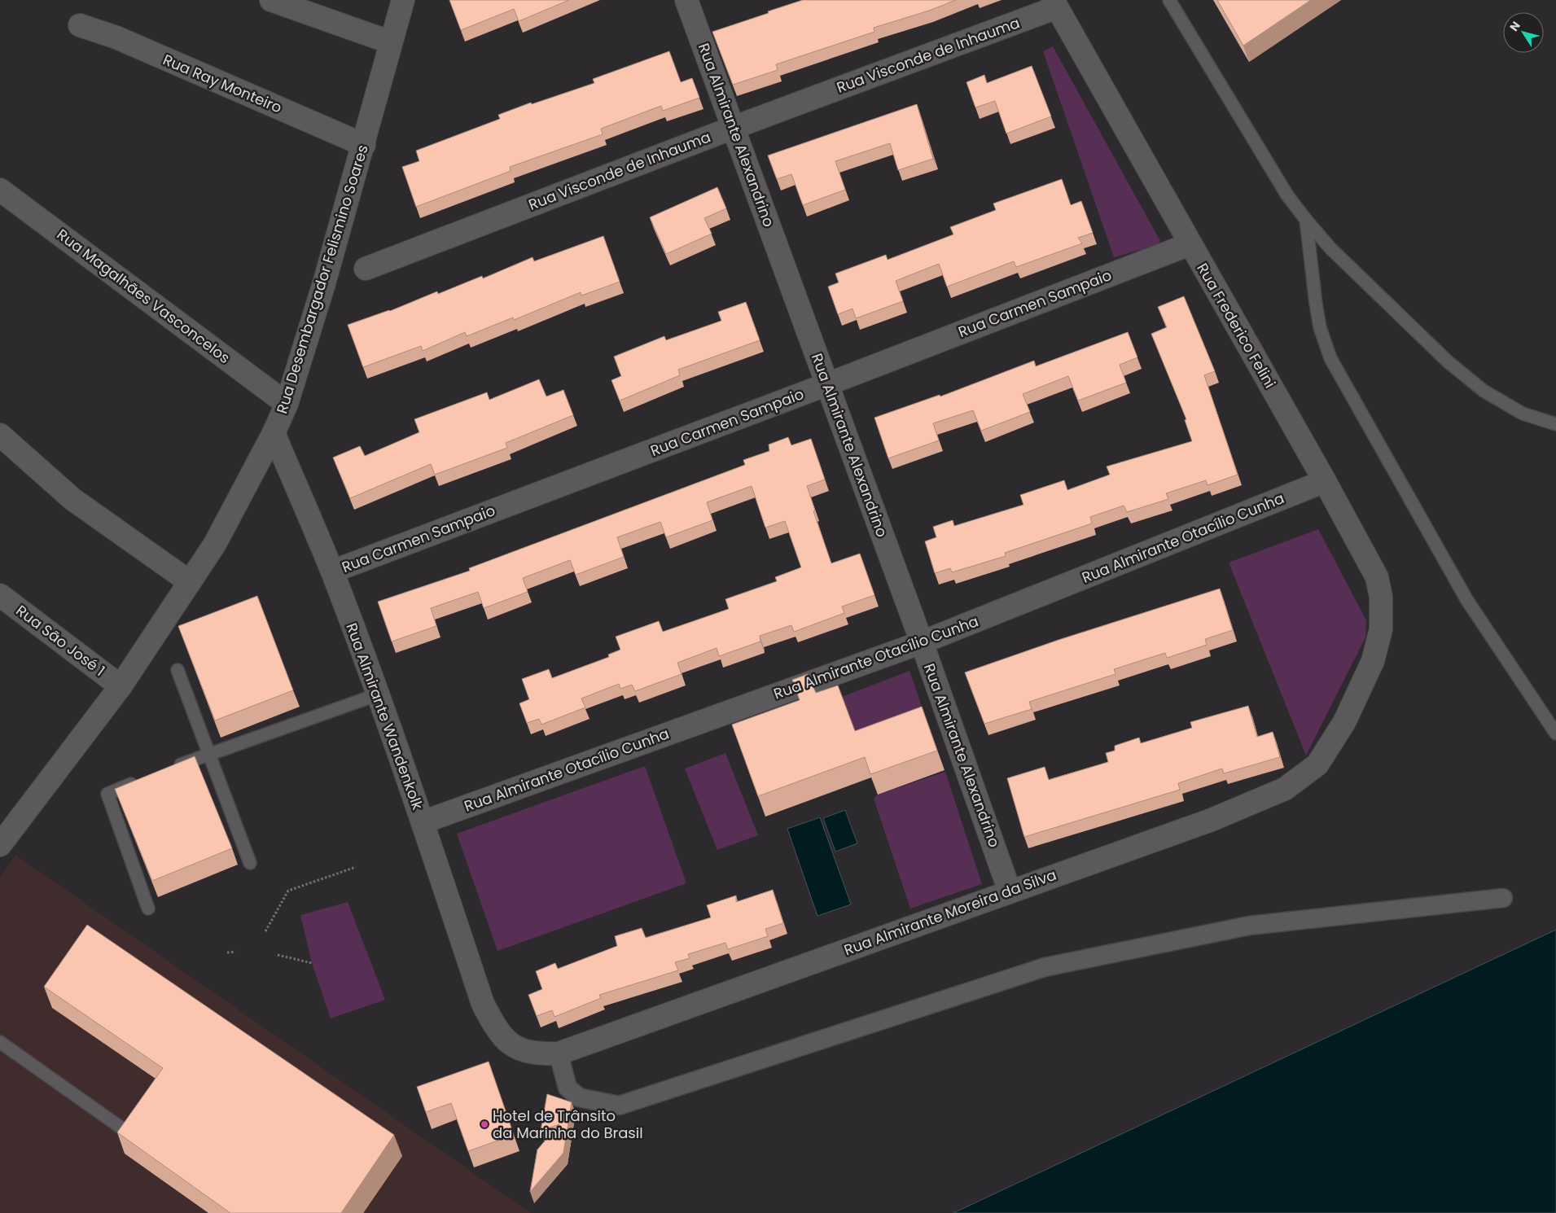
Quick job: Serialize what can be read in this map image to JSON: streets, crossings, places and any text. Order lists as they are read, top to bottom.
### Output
{
  "streets": {
    "street": [
      "Rua Visconde de Inhauma",
      "Rua Ray Monteiro",
      "Rua Almirante Alexandrino",
      "Rua Desembargador Felismino Soares",
      "Rua Magalhães Vasconcelos",
      "Rua Carmen Sampaio",
      "Rua Frederico Felini",
      "Rua Almirante Otacílio Cunha",
      "Rua São José 1",
      "Rua Almirante Wandenkolk",
      "Rua Almirante Moreira da Silva"
    ]
  },
  "crossings": [
    ["Rua Visconde de Inhauma", "Rua Almirante Alexandrino"],
    ["Rua Visconde de Inhauma", "Rua Frederico Felini"],
    ["Rua Ray Monteiro", "Rua Desembargador Felismino Soares"],
    ["Rua Almirante Alexandrino", "Rua Carmen Sampaio"],
    ["Rua Almirante Alexandrino", "Rua Almirante Otacílio Cunha"],
    ["Rua Almirante Alexandrino", "Rua Almirante Moreira da Silva"],
    ["Rua Desembargador Felismino Soares", "Rua Magalhães Vasconcelos"],
    ["Rua Desembargador Felismino Soares", "Rua São José 1"],
    ["Rua Desembargador Felismino Soares", "Rua Almirante Wandenkolk"],
    ["Rua Carmen Sampaio", "Rua Frederico Felini"],
    ["Rua Carmen Sampaio", "Rua Almirante Wandenkolk"],
    ["Rua Frederico Felini", "Rua Almirante Otacílio Cunha"],
    ["Rua Frederico Felini", "Rua Almirante Moreira da Silva"],
    ["Rua Almirante Otacílio Cunha", "Rua Almirante Wandenkolk"],
    ["Rua Almirante Wandenkolk", "Rua Almirante Moreira da Silva"]
  ],
  "places": ["Hotel de Trânsito da Marinha do Brasil"],
  "north": "top left"
}
